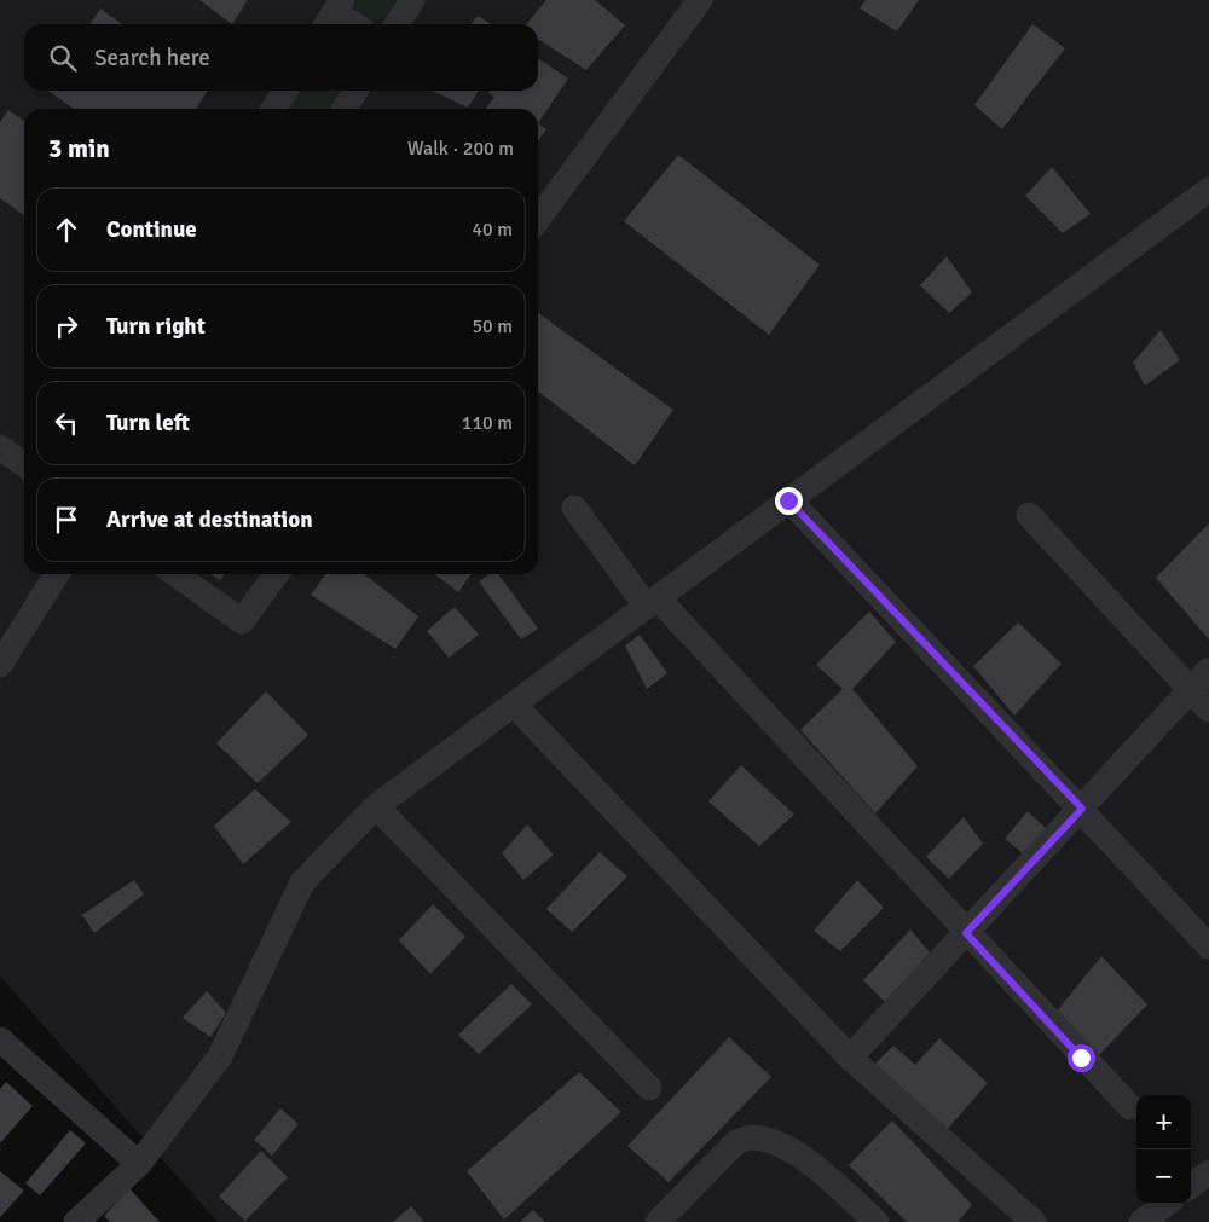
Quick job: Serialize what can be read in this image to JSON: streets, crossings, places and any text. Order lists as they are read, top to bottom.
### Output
{
  "page": {
    "search": "Search here",
    "heading": ["3 min", "Walk · 200 m"],
    "list": [
      ["Continue", "40 m"],
      ["Turn right", "50 m"],
      ["Turn left", "110 m"],
      "Arrive at destination"
    ],
    "map_buttons": ["+", "−"]
  }
}
